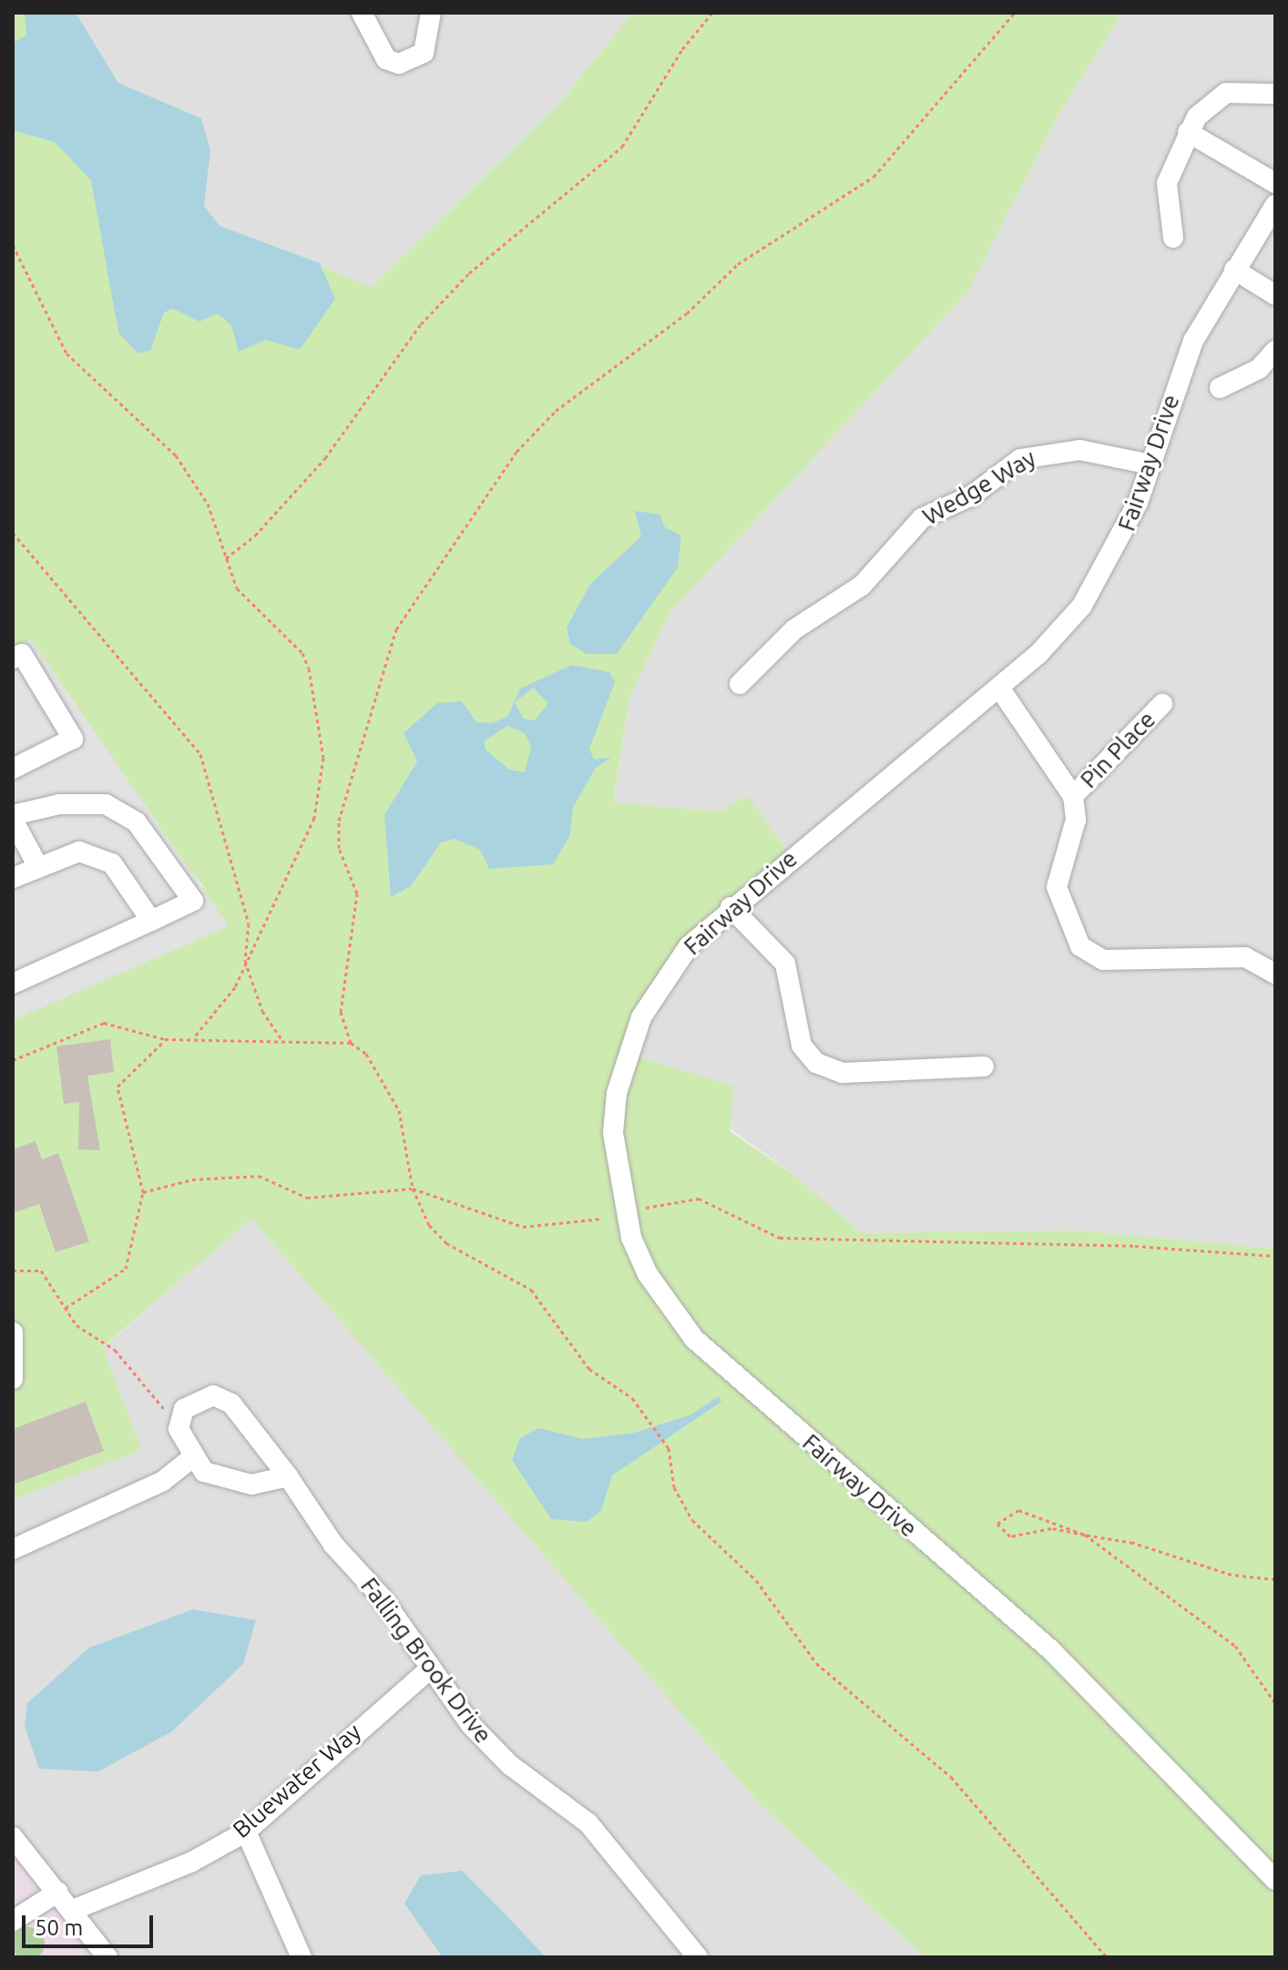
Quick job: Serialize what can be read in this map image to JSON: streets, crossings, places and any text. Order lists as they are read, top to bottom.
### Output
{
  "streets": {
    "street": [
      "Fairway Drive",
      "Wedge Way",
      "Pin Place",
      "Falling Brook Drive",
      "Bluewater Way"
    ]
  },
  "crossings": [
    ["Fairway Drive", "Wedge Way"],
    ["Falling Brook Drive", "Bluewater Way"]
  ],
  "scale_bar": "50 m"
}
